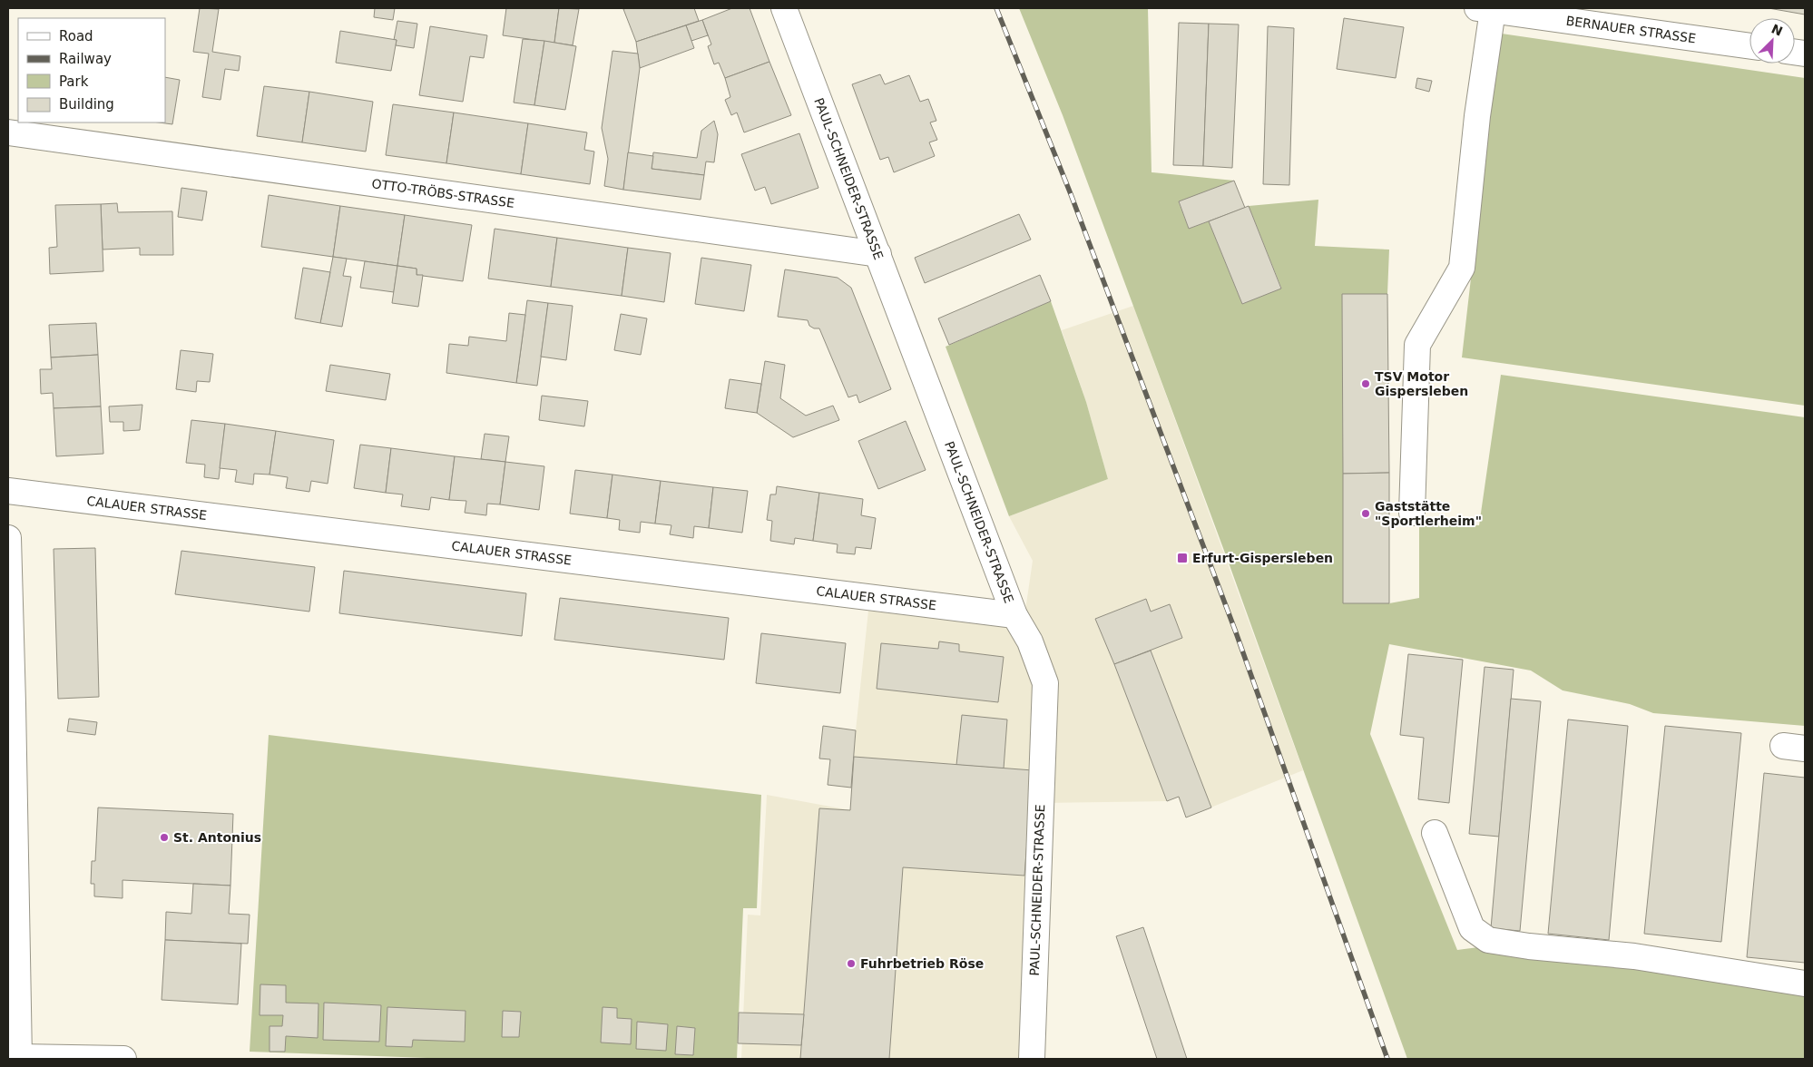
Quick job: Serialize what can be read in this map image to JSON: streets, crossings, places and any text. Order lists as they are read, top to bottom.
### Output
{
  "streets": {
    "street": [
      "BERNAUER STRASSE",
      "PAUL-SCHNEIDER-STRASSE",
      "OTTO-TRÖBS-STRASSE",
      "CALAUER STRASSE"
    ]
  },
  "crossings": [
    ["PAUL-SCHNEIDER-STRASSE", "OTTO-TRÖBS-STRASSE"],
    ["PAUL-SCHNEIDER-STRASSE", "CALAUER STRASSE"]
  ],
  "places": {
    "other": [
      "TSV Motor Gispersleben",
      "Gaststätte \"Sportlerheim\"",
      "St. Antonius",
      "Fuhrbetrieb Röse"
    ],
    "transit": ["Erfurt-Gispersleben"]
  },
  "legend": [
    "Road",
    "Railway",
    "Park",
    "Building"
  ],
  "north": "top right"
}
